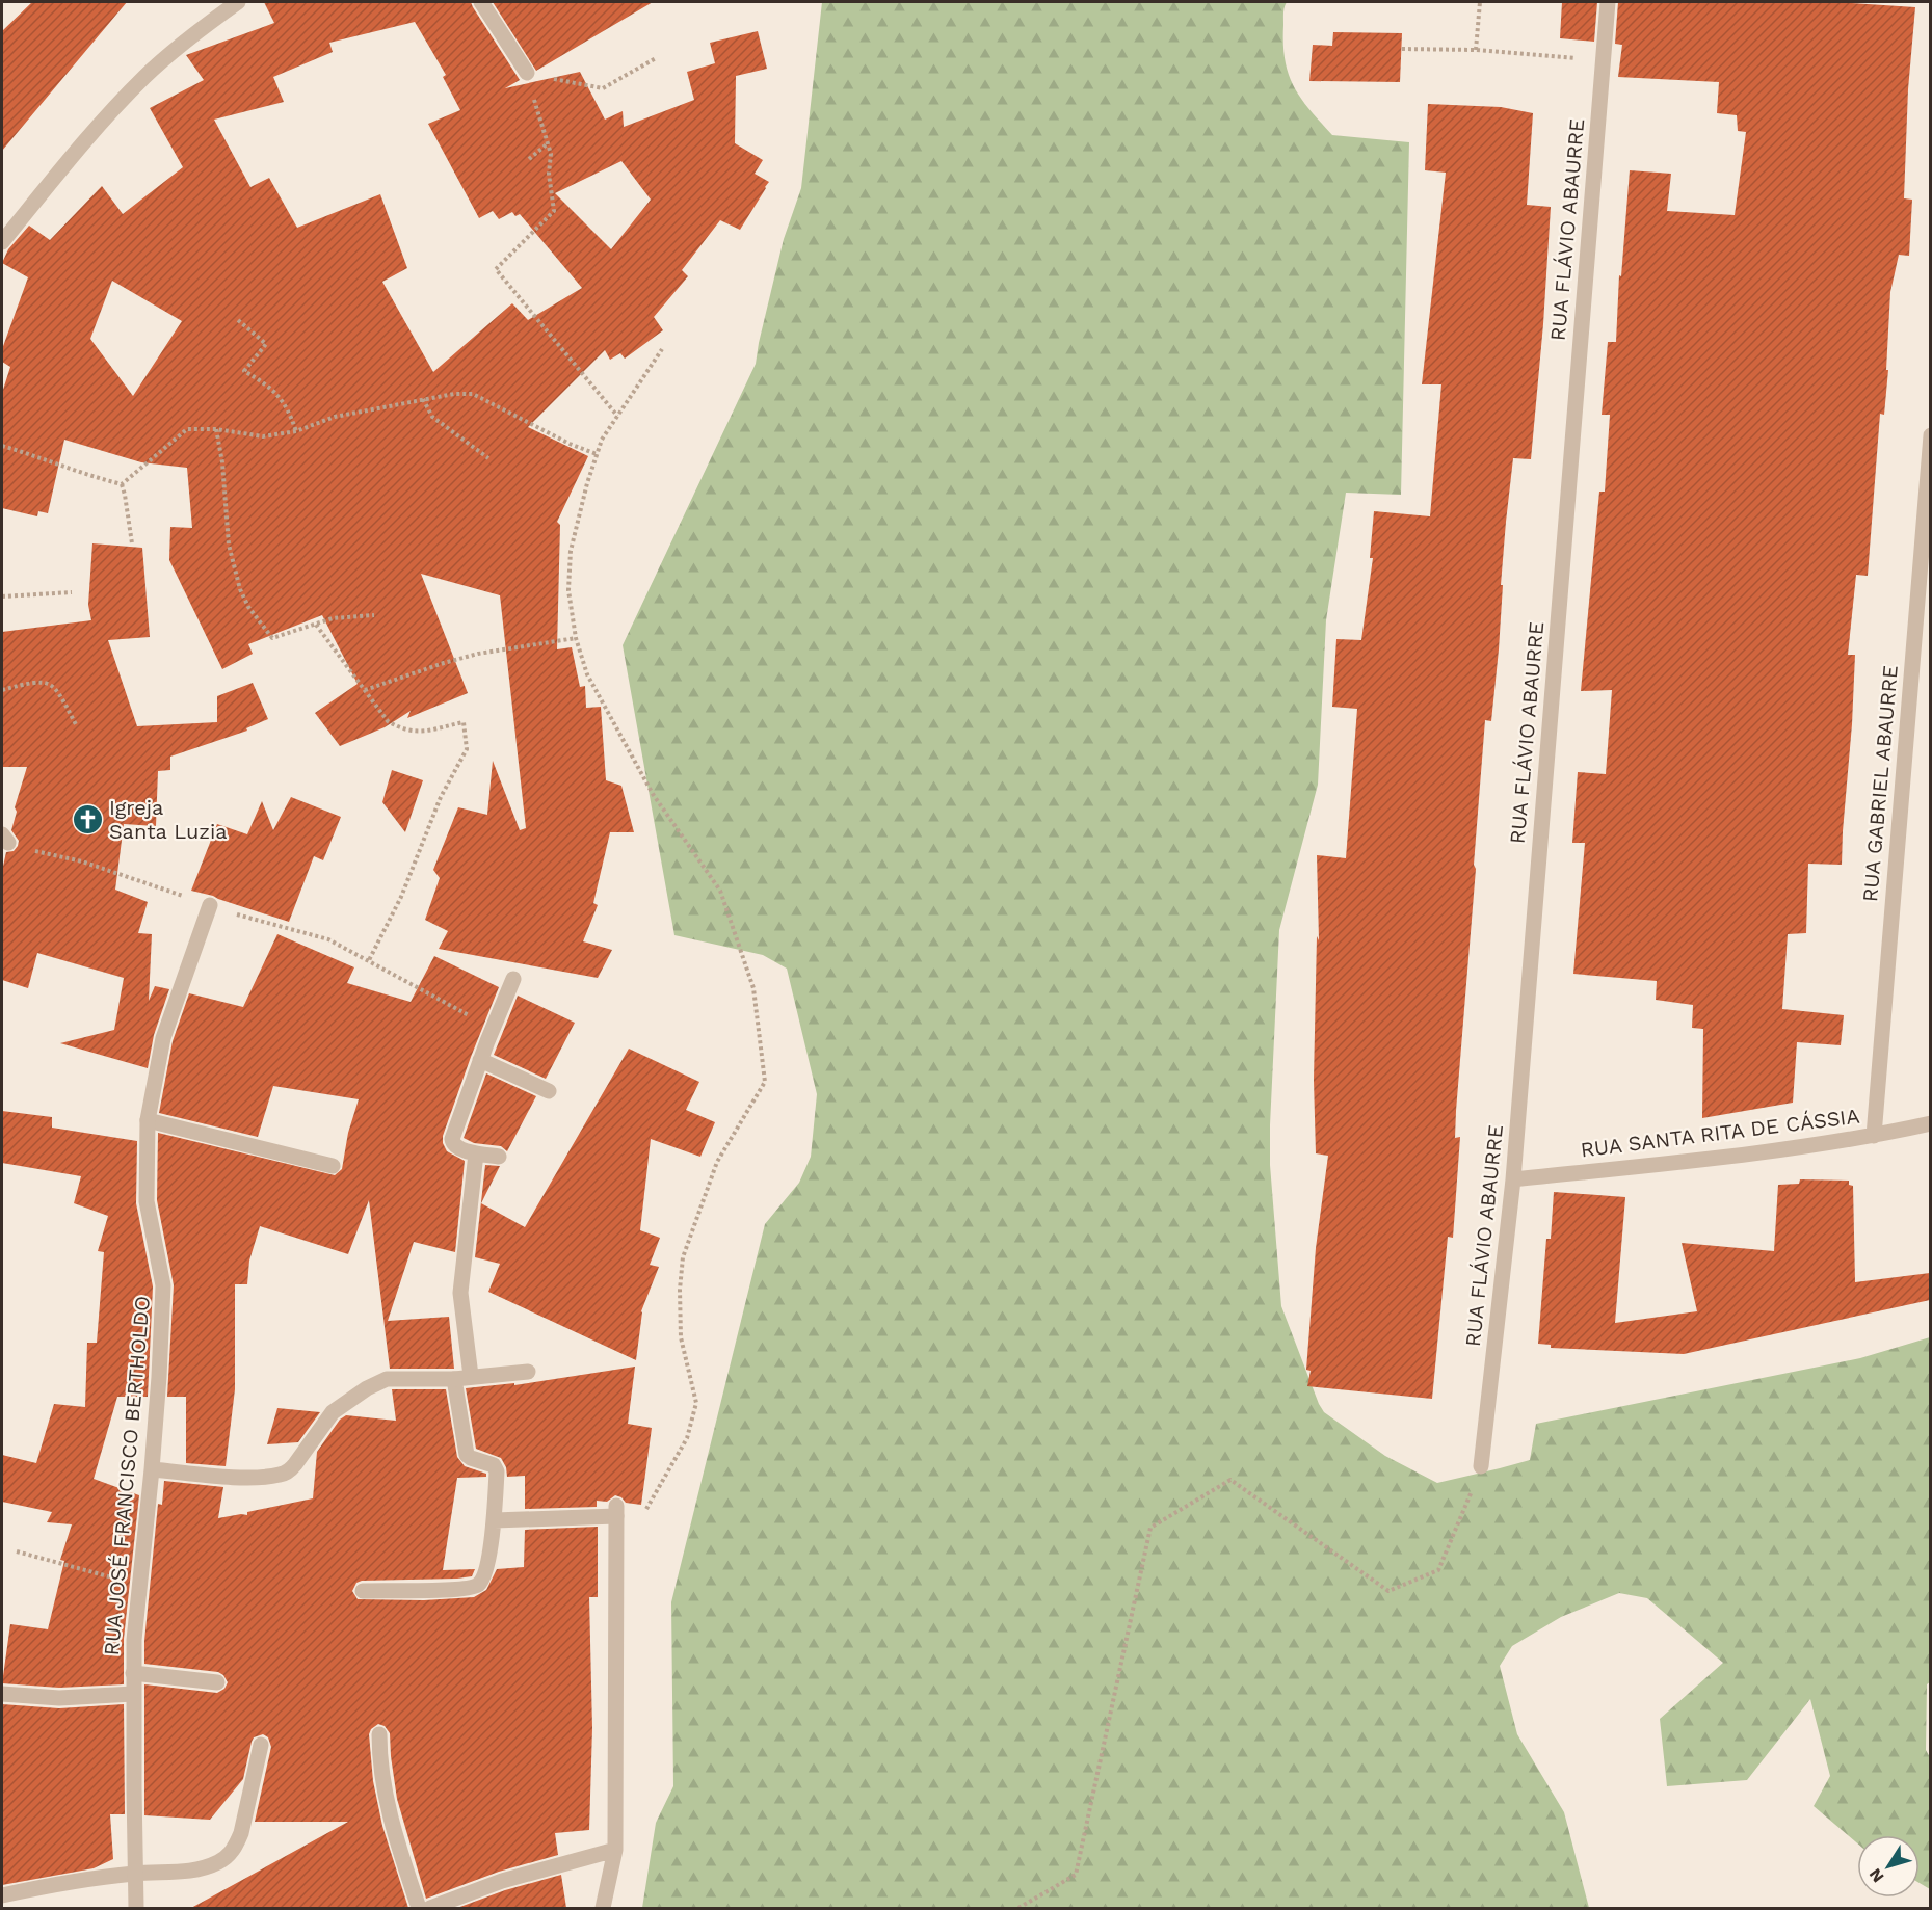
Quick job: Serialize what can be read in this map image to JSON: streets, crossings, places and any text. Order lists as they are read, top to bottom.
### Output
{
  "streets": {
    "street": [
      "RUA FLÁVIO ABAURRE",
      "RUA GABRIEL ABAURRE",
      "RUA SANTA RITA DE CÁSSIA",
      "RUA JOSÉ FRANCISCO BERTHOLDO"
    ]
  },
  "crossings": [
    ["RUA FLÁVIO ABAURRE", "RUA SANTA RITA DE CÁSSIA"],
    ["RUA GABRIEL ABAURRE", "RUA SANTA RITA DE CÁSSIA"]
  ],
  "places": {
    "church": ["Igreja Santa Luzia"]
  },
  "north": "bottom left"
}
